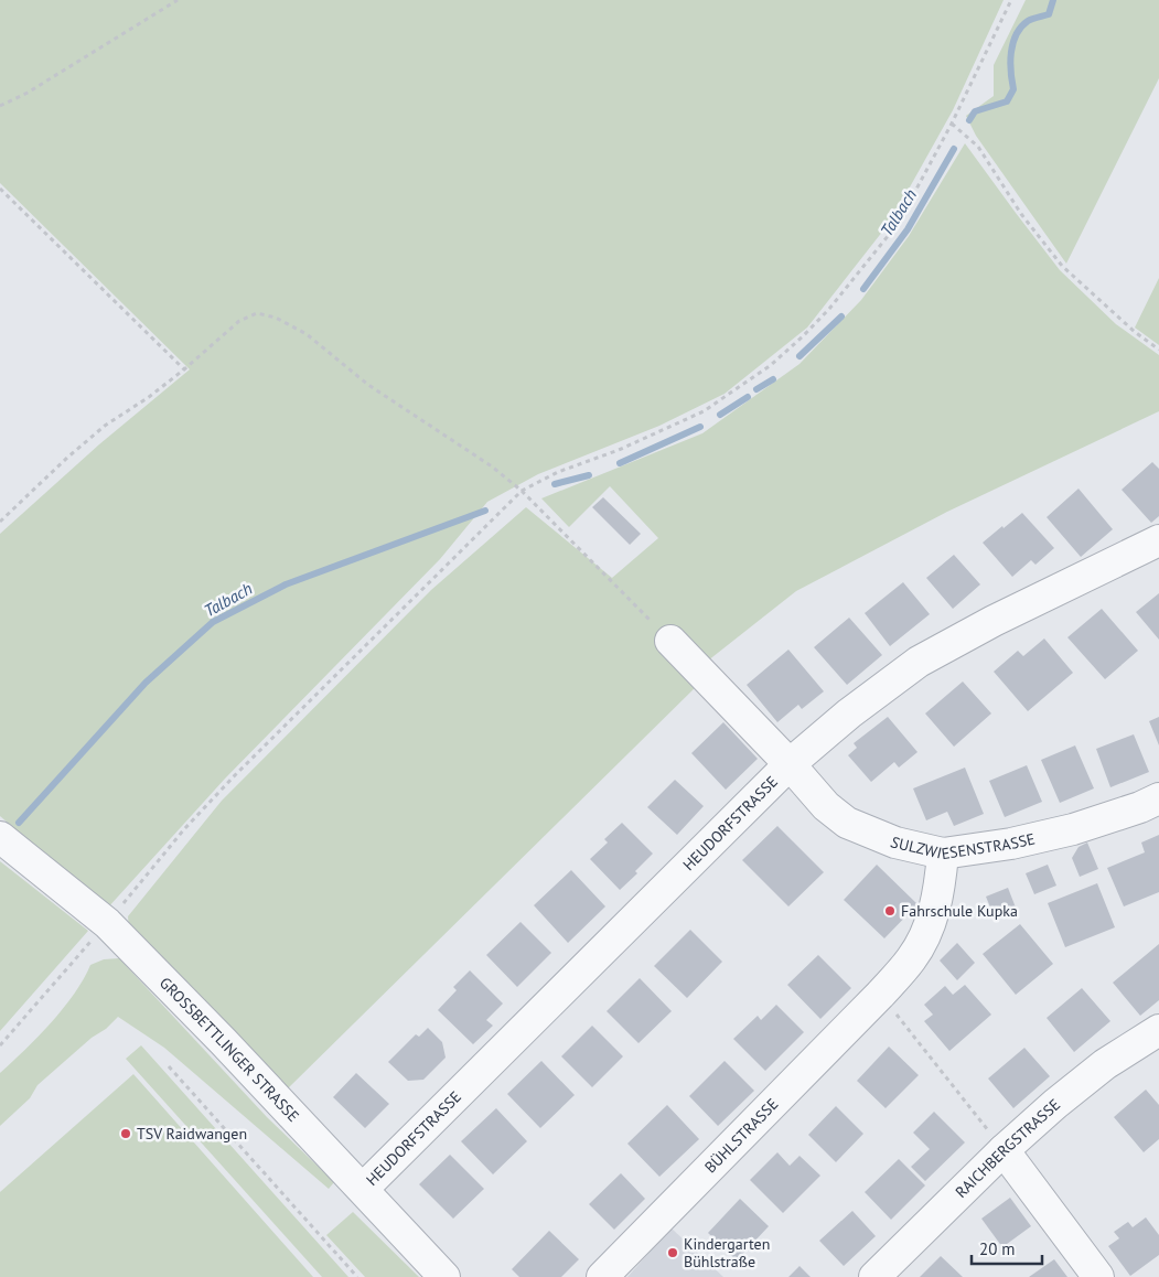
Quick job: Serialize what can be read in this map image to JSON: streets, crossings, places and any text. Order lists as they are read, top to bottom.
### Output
{
  "streets": {
    "street": [
      "HEUDORFSTRASSE",
      "SULZWIESENSTRASSE",
      "GROSSBETTLINGER STRASSE",
      "BÜHLSTRASSE",
      "RAICHBERGSTRASSE"
    ]
  },
  "crossings": [
    ["HEUDORFSTRASSE", "SULZWIESENSTRASSE"],
    ["HEUDORFSTRASSE", "GROSSBETTLINGER STRASSE"],
    ["SULZWIESENSTRASSE", "BÜHLSTRASSE"]
  ],
  "water": ["Talbach"],
  "places": ["Fahrschule Kupka", "TSV Raidwangen", "Kindergarten Bühlstraße"],
  "scale_bar": "20 m"
}
